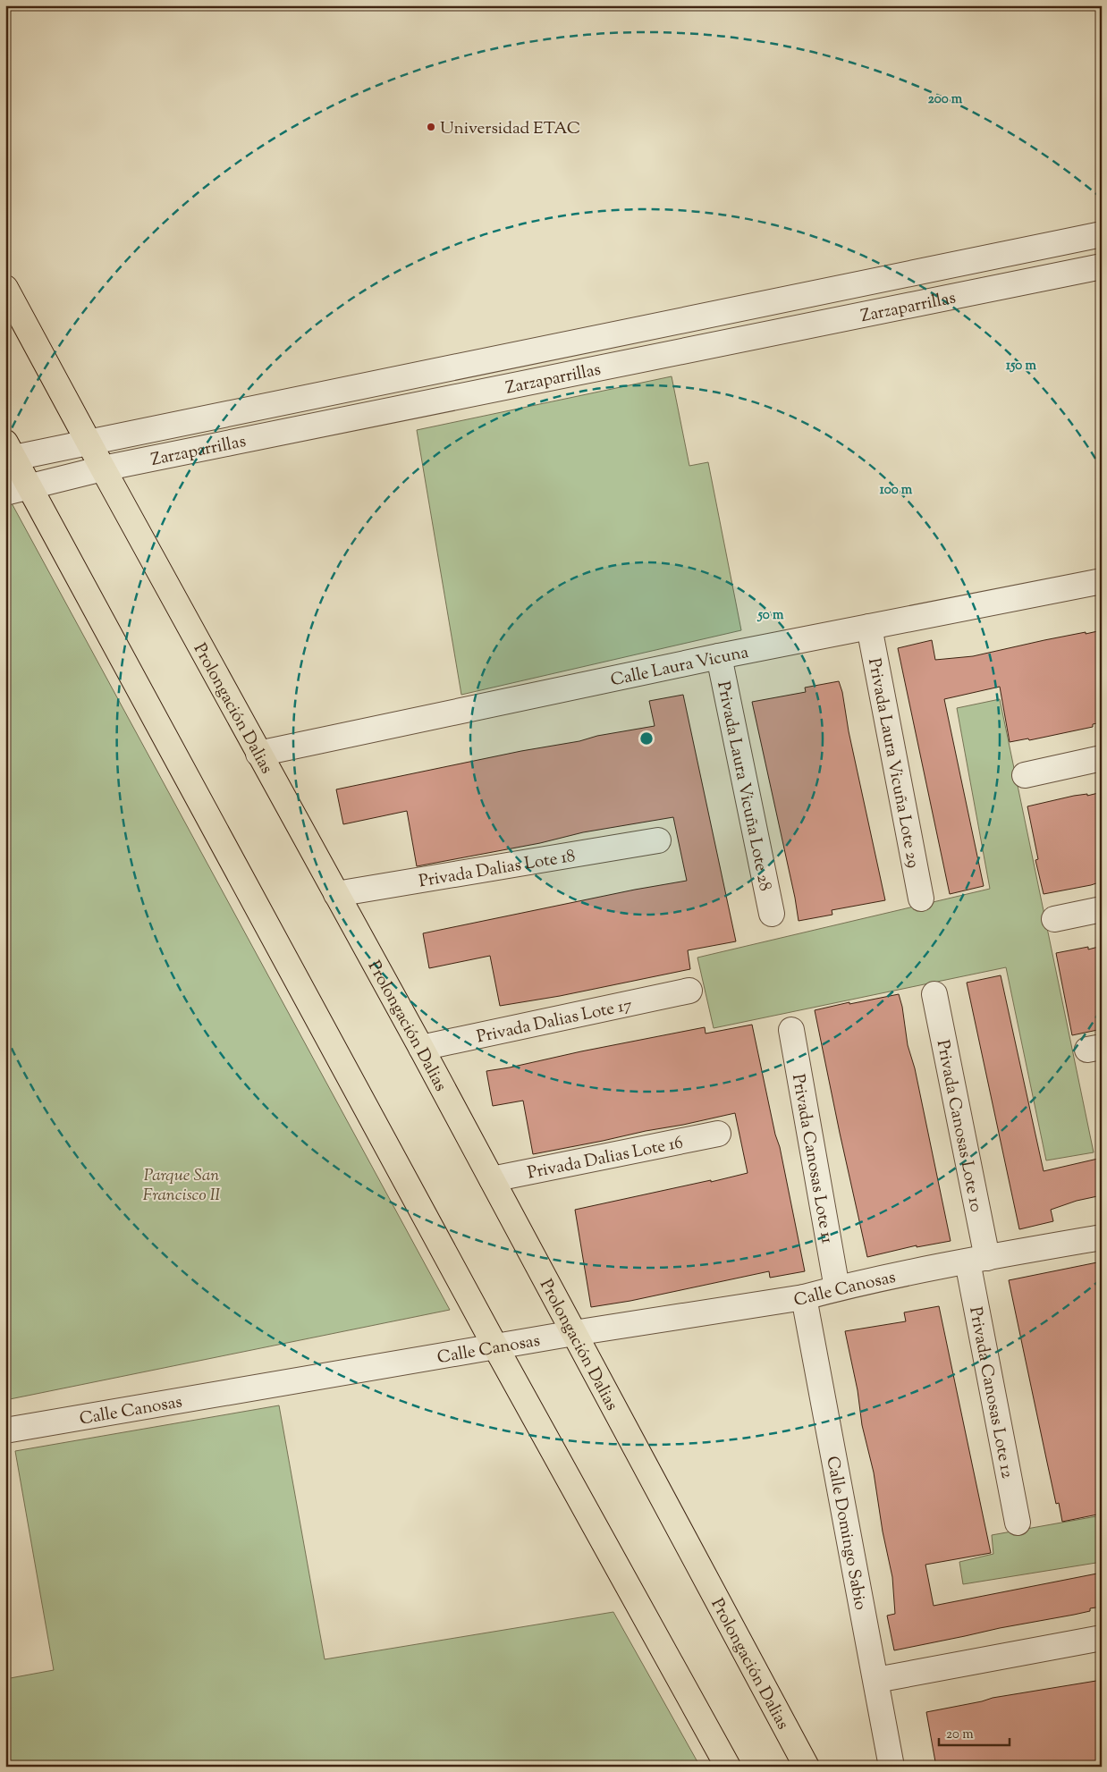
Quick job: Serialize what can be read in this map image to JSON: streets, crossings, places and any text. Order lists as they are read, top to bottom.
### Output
{
  "streets": {
    "main road": ["Prolongación Dalias"],
    "street": [
      "Zarzaparrillas",
      "Calle Laura Vicuna",
      "Privada Laura Vicuña Lote 29",
      "Privada Laura Vicuña Lote 28",
      "Privada Dalias Lote 18",
      "Privada Dalias Lote 17",
      "Privada Canosas Lote 10",
      "Privada Dalias Lote 16",
      "Privada Canosas Lote 11",
      "Calle Canosas",
      "Privada Canosas Lote 12",
      "Calle Domingo Sabio"
    ]
  },
  "crossings": [
    ["Zarzaparrillas", "Prolongación Dalias"],
    ["Calle Laura Vicuna", "Prolongación Dalias"],
    ["Calle Laura Vicuna", "Privada Laura Vicuña Lote 29"],
    ["Calle Laura Vicuna", "Privada Laura Vicuña Lote 28"],
    ["Prolongación Dalias", "Privada Dalias Lote 18"],
    ["Prolongación Dalias", "Privada Dalias Lote 17"],
    ["Prolongación Dalias", "Privada Dalias Lote 16"],
    ["Prolongación Dalias", "Calle Canosas"],
    ["Privada Canosas Lote 10", "Calle Canosas"],
    ["Privada Canosas Lote 10", "Privada Canosas Lote 12"],
    ["Privada Canosas Lote 11", "Calle Canosas"],
    ["Calle Canosas", "Privada Canosas Lote 12"],
    ["Calle Canosas", "Calle Domingo Sabio"]
  ],
  "parks": ["Parque San Francisco II"],
  "places": ["Universidad ETAC"],
  "scale_bar": "20 m",
  "rings": [
    "200 m",
    "150 m",
    "100 m",
    "50 m"
  ]
}
